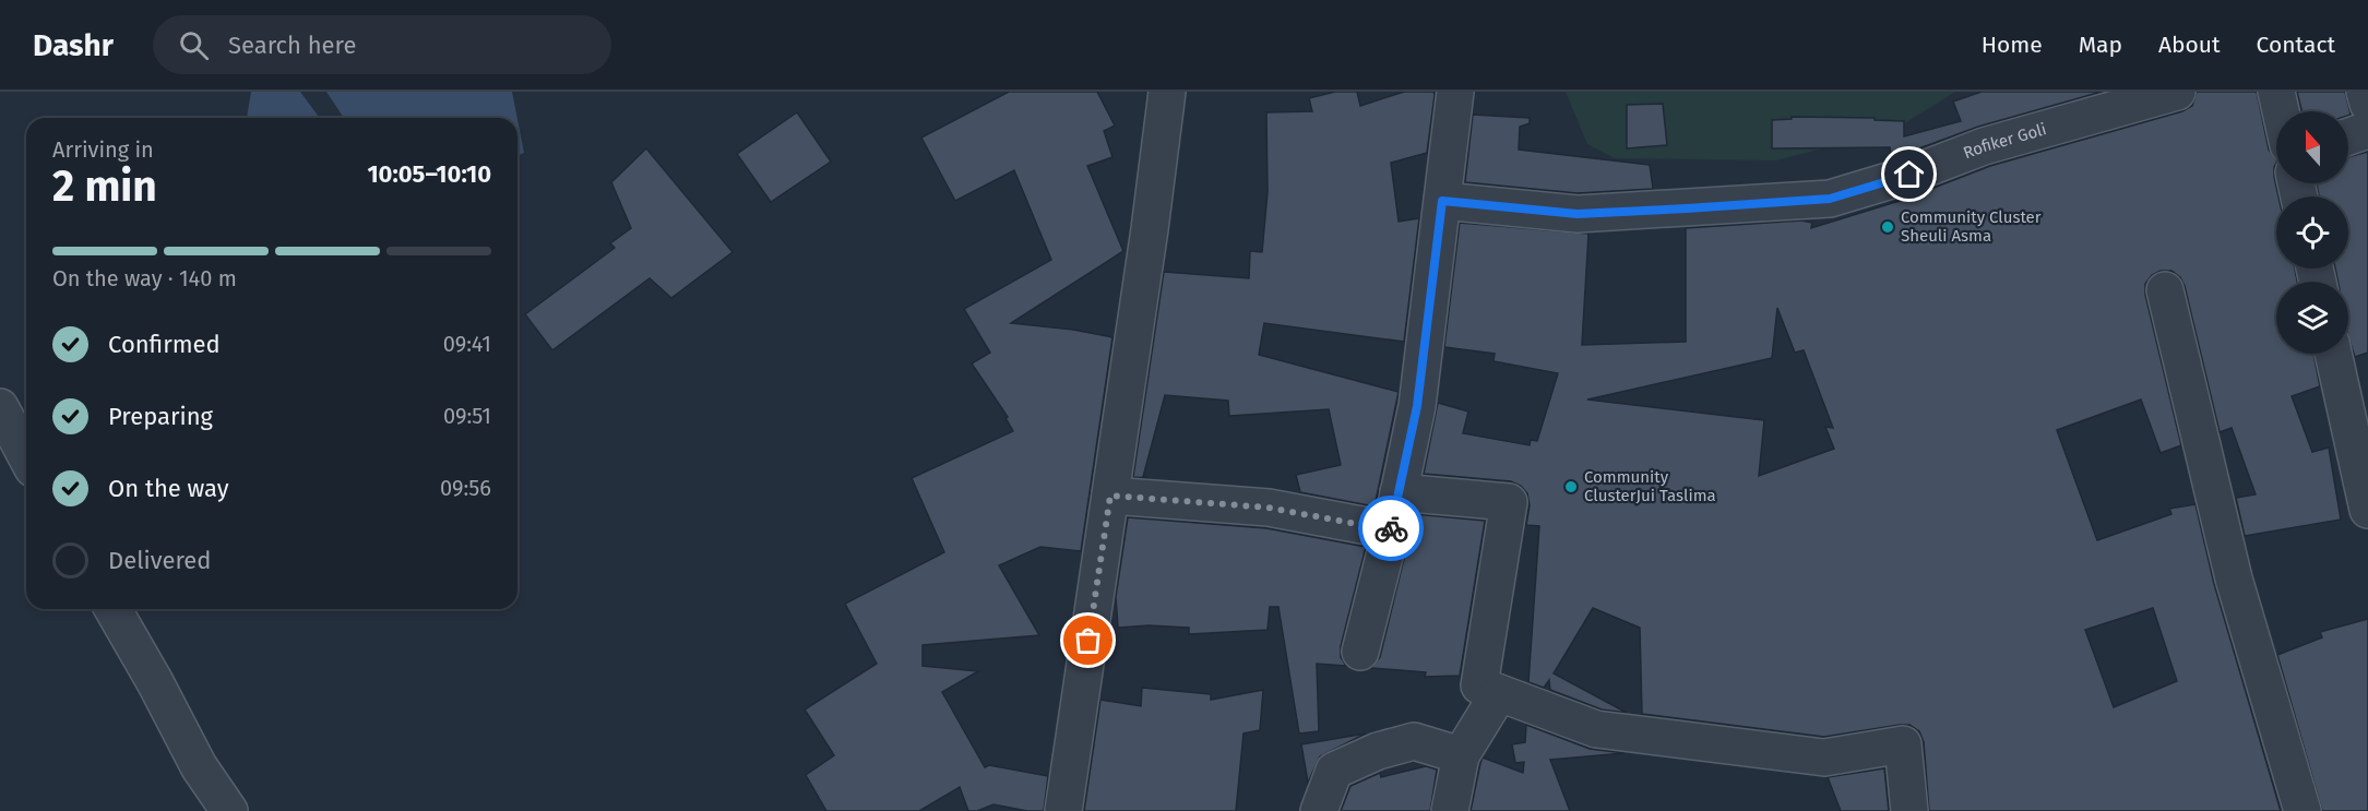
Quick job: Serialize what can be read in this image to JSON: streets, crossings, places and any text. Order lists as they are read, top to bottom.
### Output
{
  "streets": {
    "street": ["Rofiker Goli"]
  },
  "places": ["Community Cluster Sheuli Asma", "Community ClusterJui Taslima"],
  "north": "top",
  "page": {
    "header": "Dashr",
    "search": "Search here",
    "nav": [
      "Home",
      "Map",
      "About",
      "Contact"
    ],
    "heading": ["2 min", "Arriving in", "10:05–10:10"],
    "bar": "On the way · 140 m",
    "list": [
      ["Confirmed", "09:41"],
      ["Preparing", "09:51"],
      ["On the way", "09:56"],
      "Delivered"
    ]
  }
}
